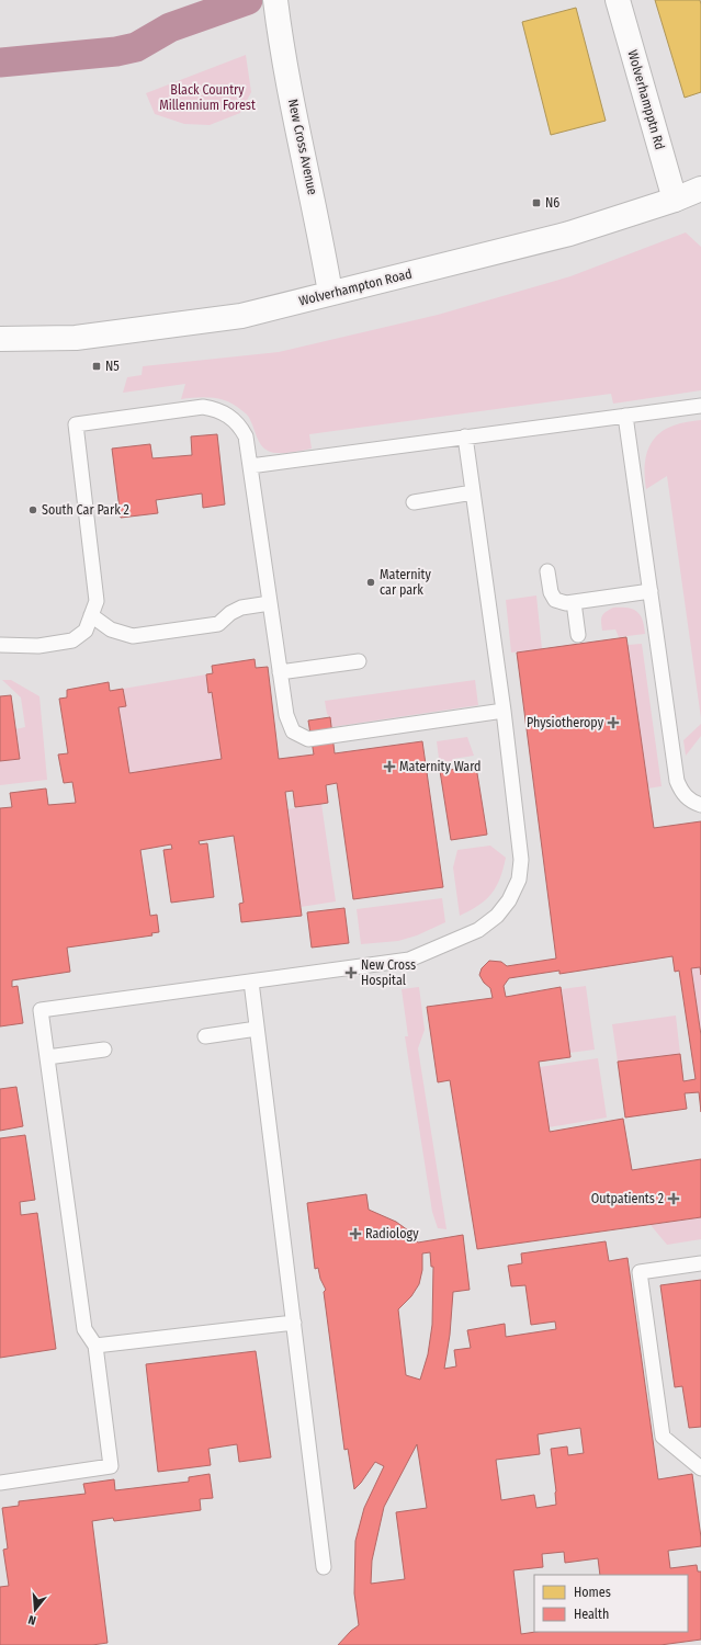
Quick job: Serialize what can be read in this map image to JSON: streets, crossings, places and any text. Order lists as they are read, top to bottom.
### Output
{
  "streets": {
    "street": ["Wolverhampptn Rd", "New Cross Avenue", "Wolverhampton Road"]
  },
  "crossings": [
    ["Wolverhampptn Rd", "Wolverhampton Road"],
    ["New Cross Avenue", "Wolverhampton Road"]
  ],
  "parks": ["Black Country Millennium Forest"],
  "places": {
    "transit": ["N6", "N5"],
    "other": ["South Car Park 2", "Maternity car park"],
    "health": [
      "Physiotheropy",
      "Maternity Ward",
      "New Cross Hospital",
      "Outpatients 2",
      "Radiology"
    ]
  },
  "legend": ["Homes", "Health"],
  "north": "bottom"
}
